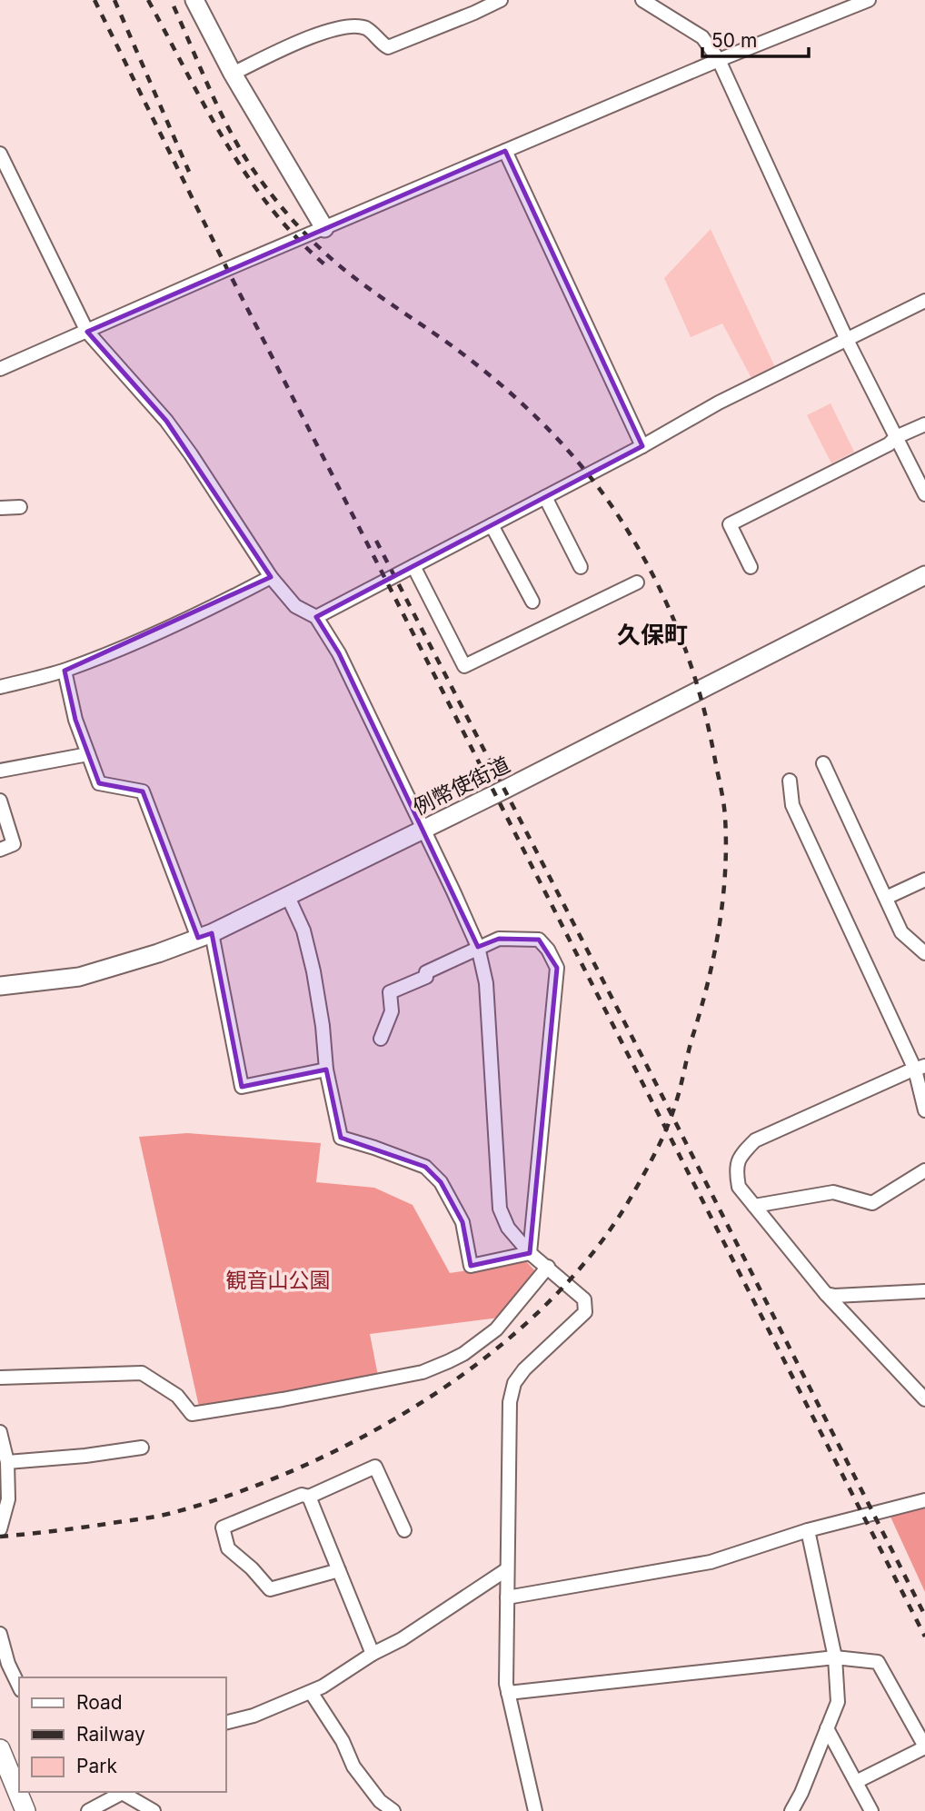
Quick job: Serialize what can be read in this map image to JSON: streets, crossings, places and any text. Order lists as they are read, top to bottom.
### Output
{
  "streets": {
    "street": ["例幣使街道"]
  },
  "districts": ["久保町"],
  "parks": ["観音山公園"],
  "legend": ["Road", "Railway", "Park"],
  "scale_bar": "50 m"
}
